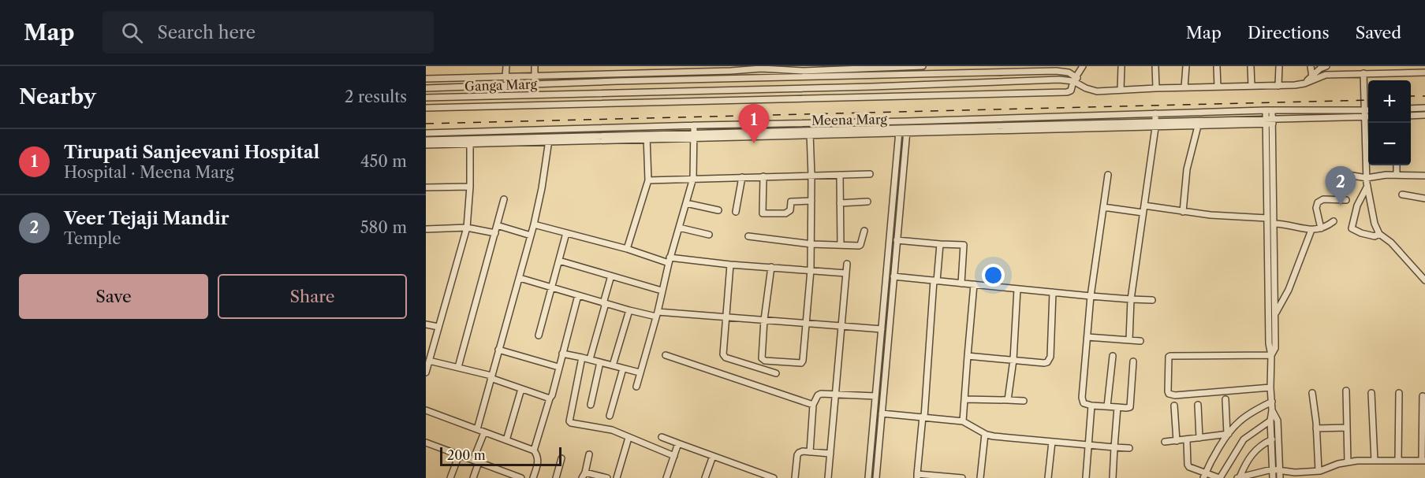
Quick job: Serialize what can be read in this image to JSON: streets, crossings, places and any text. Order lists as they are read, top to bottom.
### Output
{
  "streets": {
    "street": ["Ganga Marg", "Meena Marg"]
  },
  "scale_bar": "200 m",
  "page": {
    "header": "Map",
    "search": "Search here",
    "nav": ["Map", "Directions", "Saved"],
    "heading": ["Nearby", "2 results"],
    "map_buttons": ["+", "−"],
    "pins": ["1", "2"],
    "list": [
      {
        "mark": "1",
        "name": "Tirupati Sanjeevani Hospital",
        "note": "Hospital · Meena Marg",
        "value": "450 m"
      },
      {
        "mark": "2",
        "name": "Veer Tejaji Mandir",
        "note": "Temple",
        "value": "580 m"
      }
    ],
    "buttons": ["Save", "Share"],
    "scale": "200 m"
  }
}
